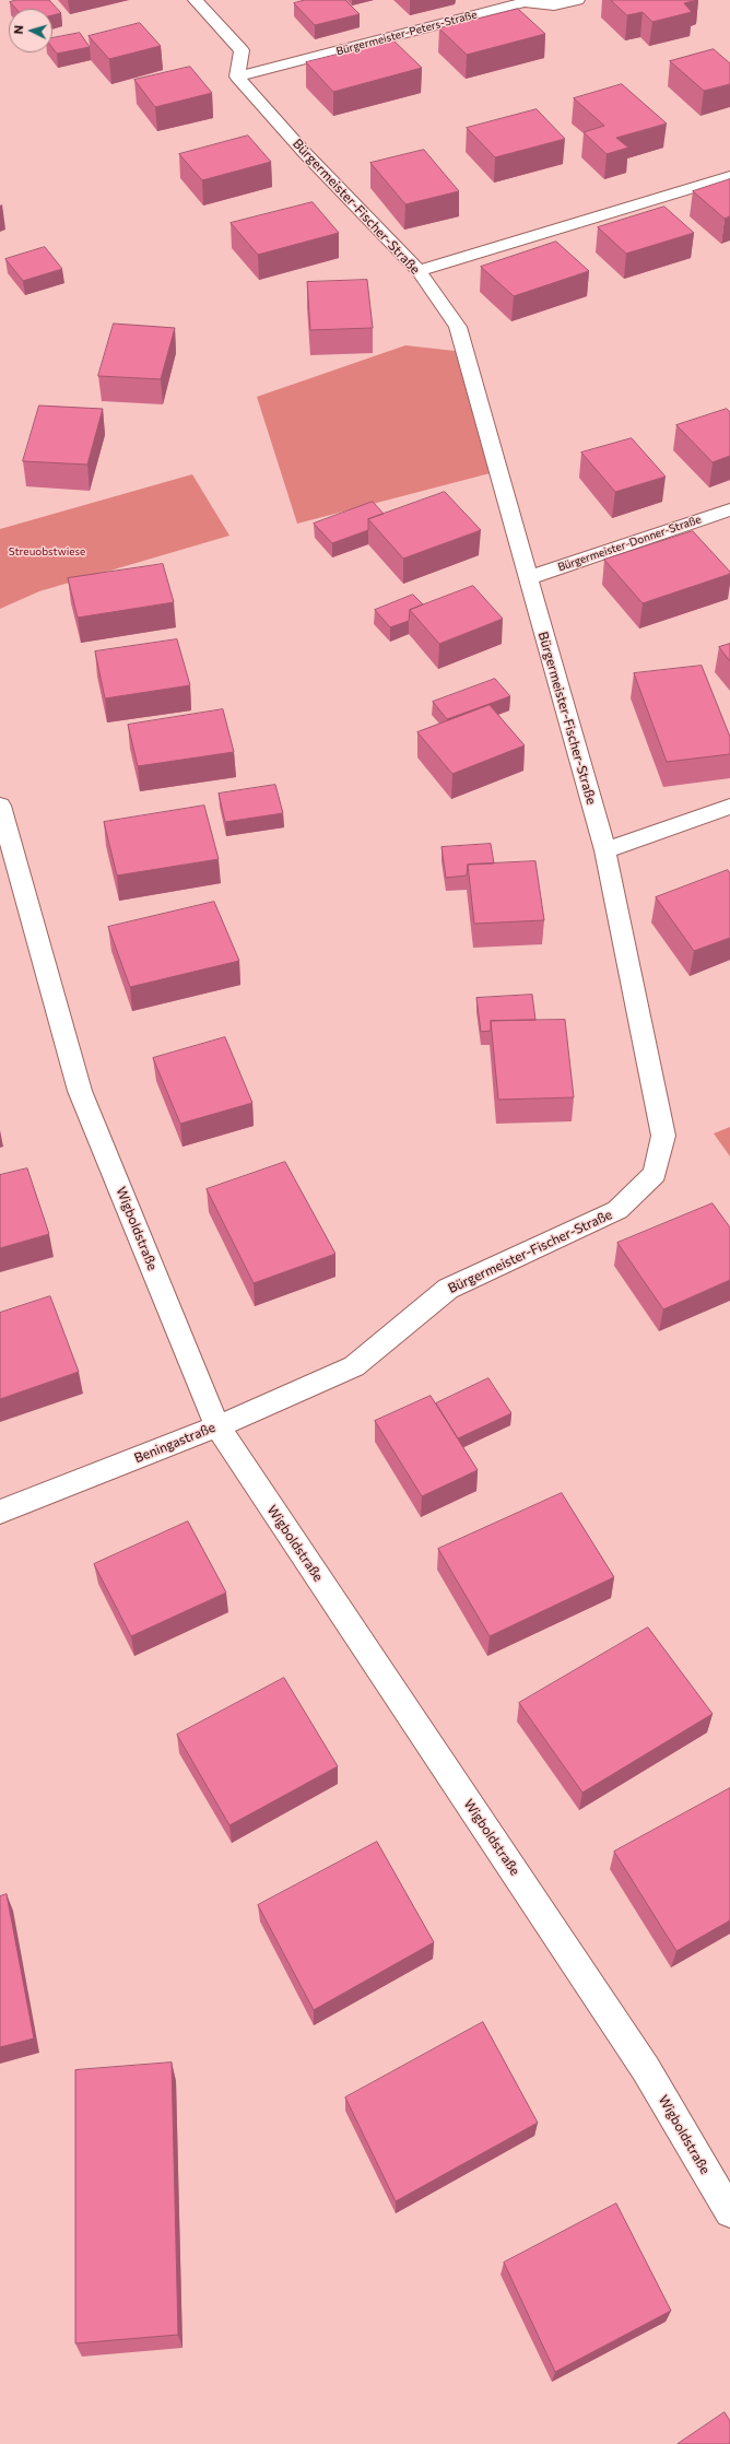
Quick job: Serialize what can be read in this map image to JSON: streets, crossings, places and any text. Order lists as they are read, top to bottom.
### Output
{
  "streets": {
    "street": [
      "Bürgermeister-Peters-Straße",
      "Bürgermeister-Fischer-Straße",
      "Bürgermeister-Donner-Straße",
      "Wigboldstraße",
      "Beningastraße"
    ]
  },
  "crossings": [
    ["Bürgermeister-Peters-Straße", "Bürgermeister-Fischer-Straße"],
    ["Bürgermeister-Fischer-Straße", "Bürgermeister-Donner-Straße"],
    ["Bürgermeister-Fischer-Straße", "Beningastraße"],
    ["Wigboldstraße", "Beningastraße"]
  ],
  "parks": ["Streuobstwiese"],
  "north": "left"
}
